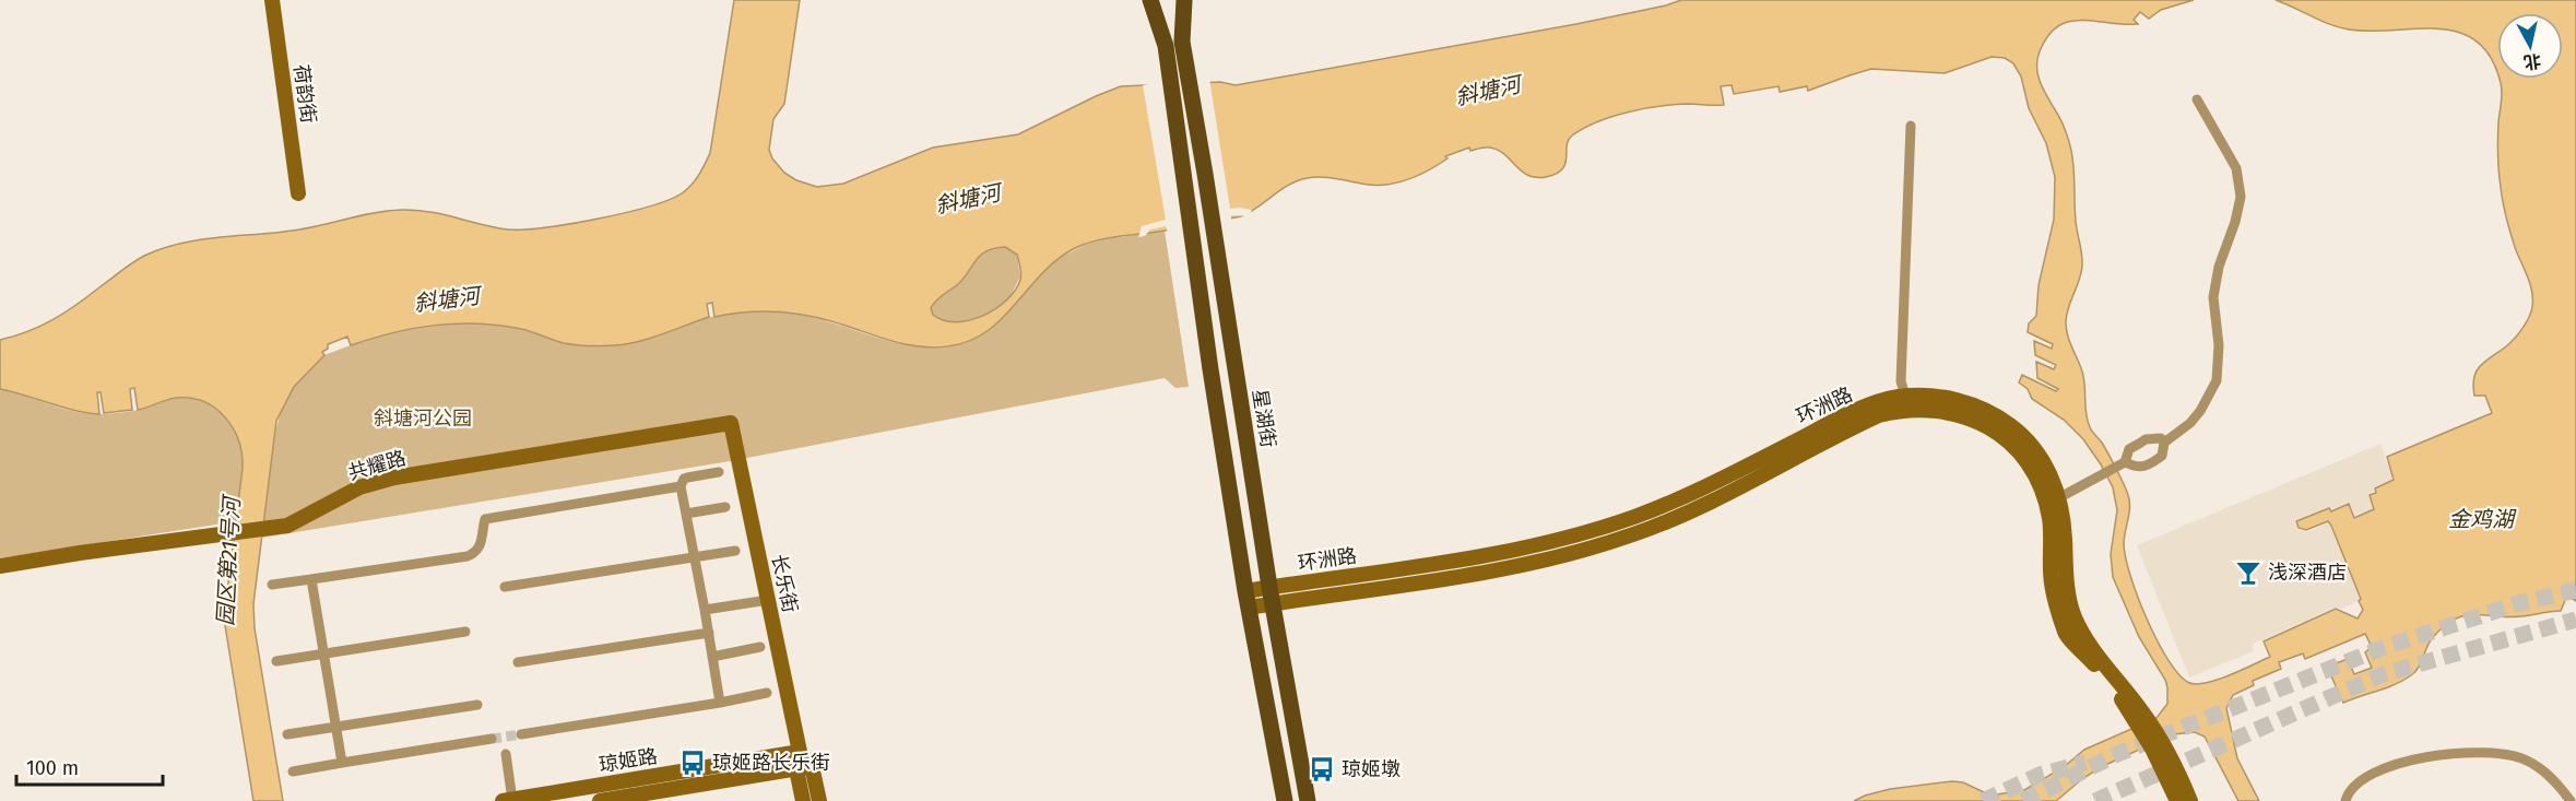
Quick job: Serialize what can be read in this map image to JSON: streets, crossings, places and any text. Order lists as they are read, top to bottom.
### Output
{
  "streets": {
    "main road": ["星湖街"],
    "street": [
      "荷韵街",
      "环洲路",
      "共耀路",
      "长乐街",
      "琼姬路"
    ]
  },
  "crossings": [
    ["环洲路", "星湖街"],
    ["共耀路", "长乐街"],
    ["长乐街", "琼姬路"]
  ],
  "water": ["斜塘河", "金鸡湖", "园区第21号河"],
  "parks": ["斜塘河公园"],
  "places": {
    "bar": ["浅深酒店"],
    "bus stop": ["琼姬路长乐街", "琼姬墩"]
  },
  "scale_bar": "100 m",
  "north": "bottom"
}
